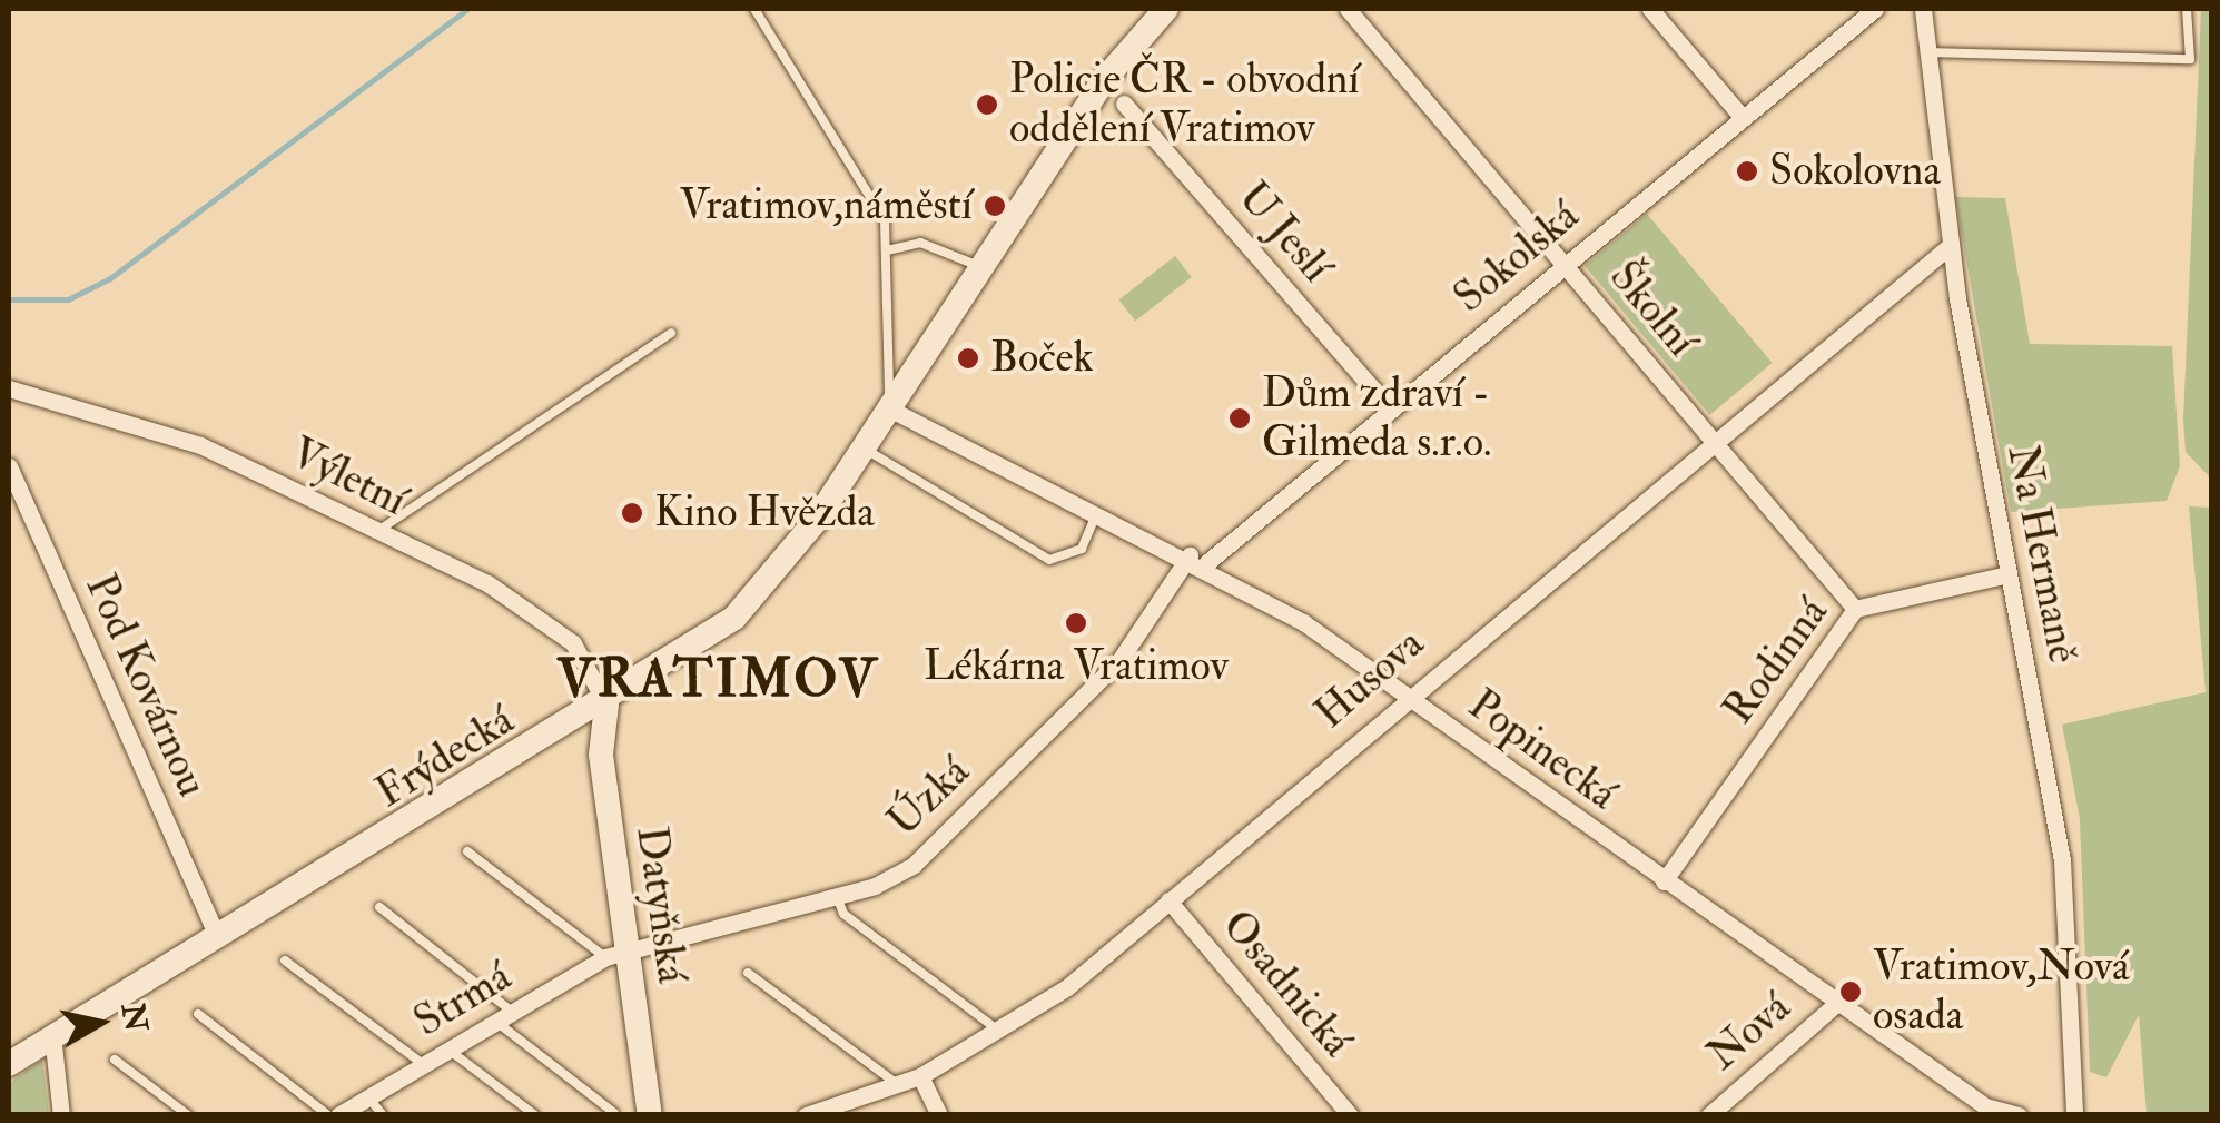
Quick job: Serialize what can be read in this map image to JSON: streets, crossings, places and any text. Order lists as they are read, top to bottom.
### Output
{
  "streets": {
    "main road": ["Frýdecká", "Datyňská"],
    "street": [
      "U Jeslí",
      "Sokolská",
      "Školní",
      "Výletní",
      "Na Hermaně",
      "Rodinná",
      "Husova",
      "Pod Kovárnou",
      "Popinecká",
      "Úzká",
      "Osadnická",
      "Strmá",
      "Nová"
    ]
  },
  "crossings": [
    ["U Jeslí", "Sokolská"],
    ["Sokolská", "Školní"],
    ["Sokolská", "Popinecká"],
    ["Sokolská", "Úzká"],
    ["Školní", "Rodinná"],
    ["Školní", "Husova"],
    ["Výletní", "Frýdecká"],
    ["Výletní", "Datyňská"],
    ["Na Hermaně", "Rodinná"],
    ["Na Hermaně", "Husova"],
    ["Rodinná", "Popinecká"],
    ["Husova", "Popinecká"],
    ["Husova", "Osadnická"],
    ["Pod Kovárnou", "Frýdecká"],
    ["Popinecká", "Frýdecká"],
    ["Popinecká", "Úzká"],
    ["Popinecká", "Nová"],
    ["Frýdecká", "Datyňská"],
    ["Úzká", "Datyňská"],
    ["Úzká", "Strmá"],
    ["Datyňská", "Strmá"]
  ],
  "districts": ["VRATIMOV"],
  "places": [
    "Policie ČR - obvodní oddělení Vratimov",
    "Sokolovna",
    "Vratimov,náměstí",
    "Boček",
    "Dům zdraví - Gilmeda s.r.o.",
    "Kino Hvězda",
    "Lékárna Vratimov",
    "Vratimov,Nová osada"
  ],
  "north": "right"
}
